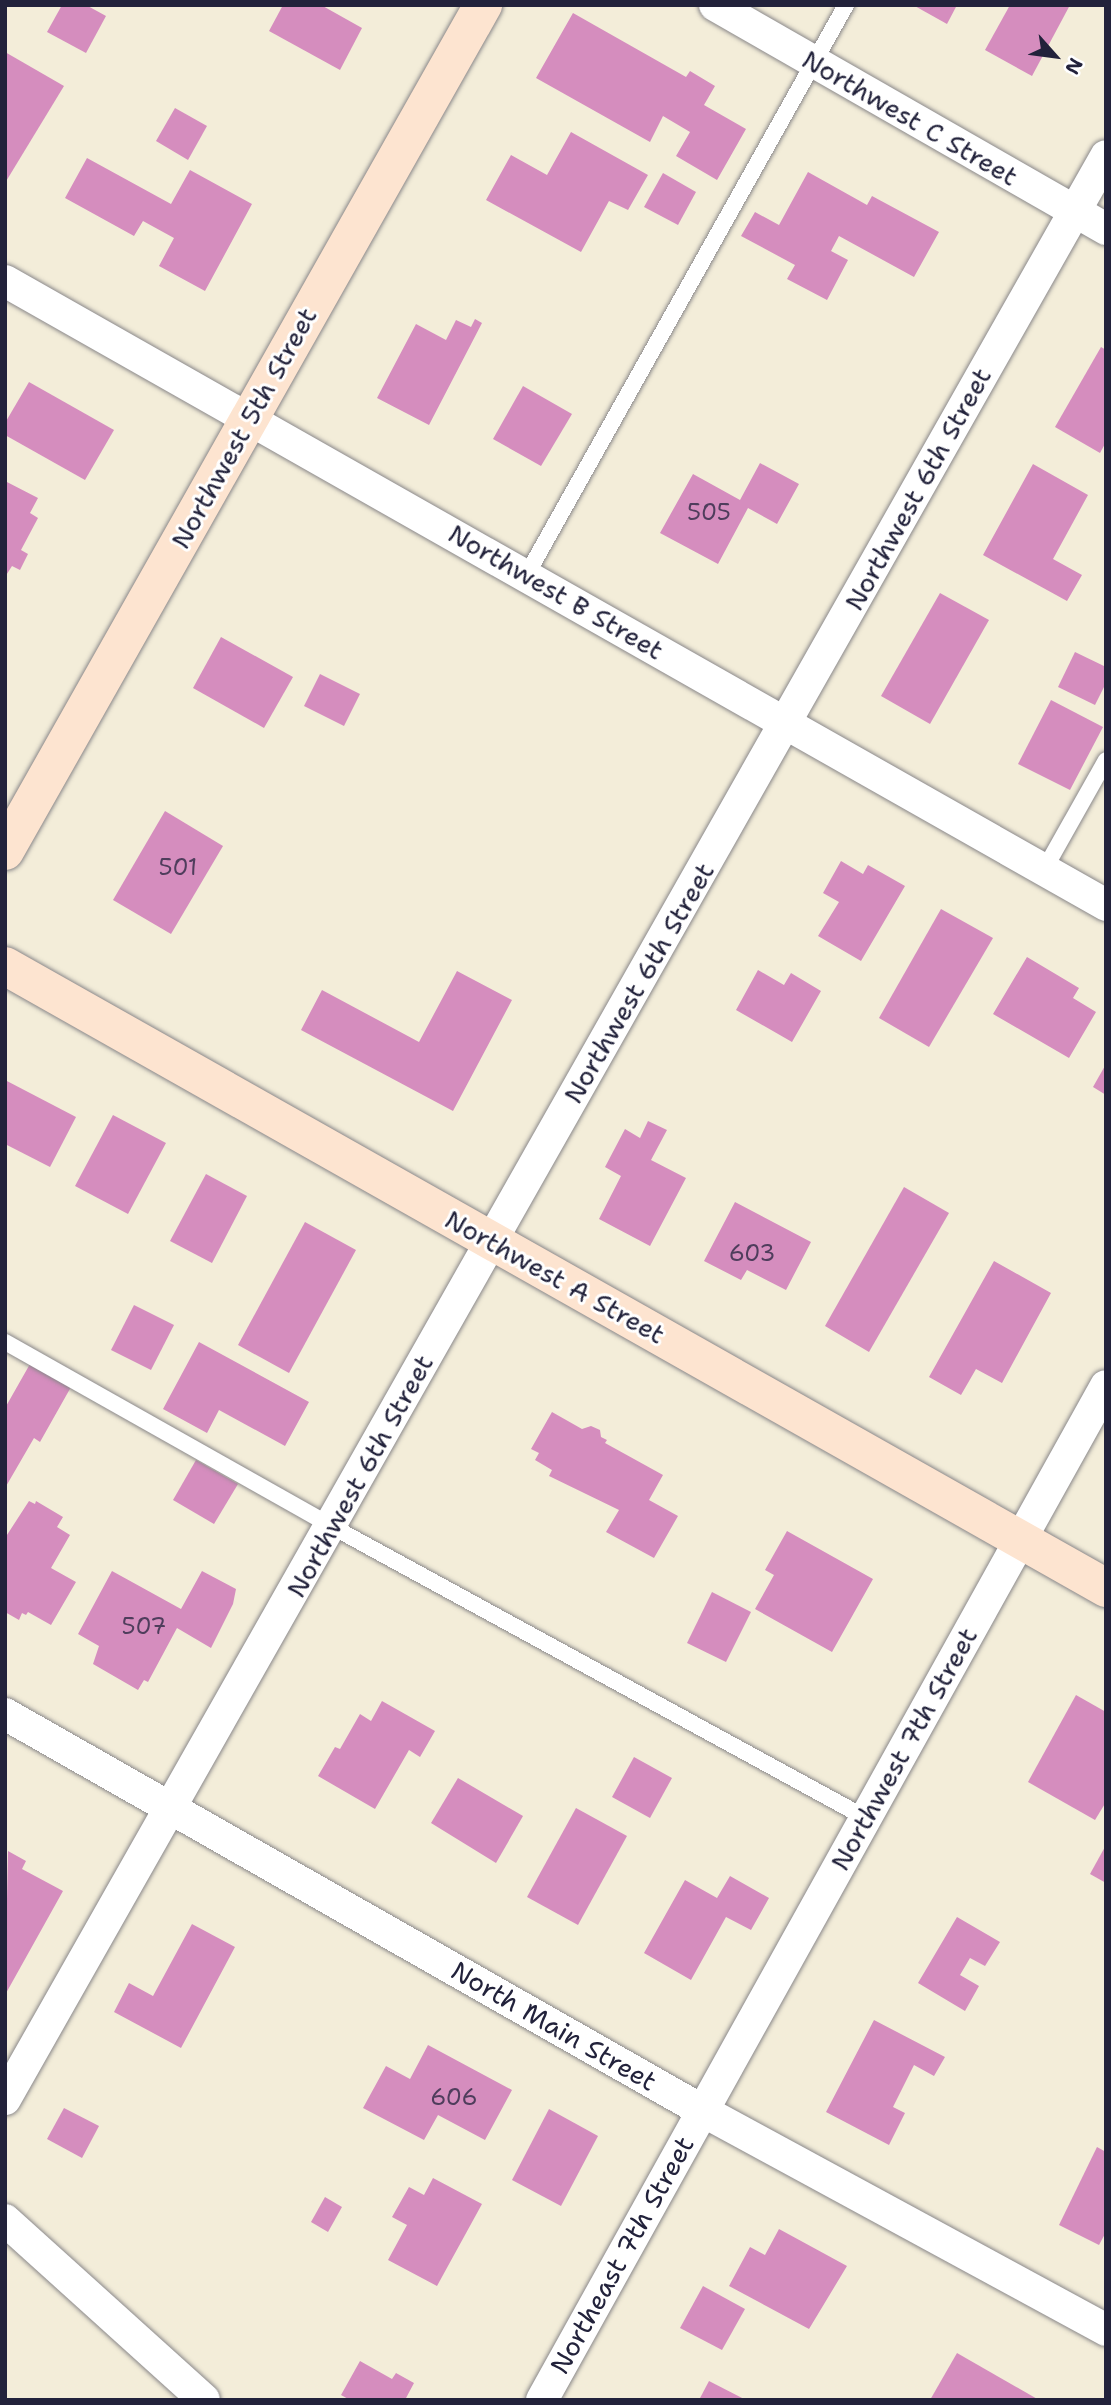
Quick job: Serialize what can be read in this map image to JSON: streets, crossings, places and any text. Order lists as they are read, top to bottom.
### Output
{
  "streets": {
    "street": [
      "Northwest C Street",
      "Northwest 5th Street",
      "Northwest 6th Street",
      "Northwest B Street",
      "Northwest A Street",
      "Northwest 7th Street",
      "North Main Street",
      "Northeast 7th Street"
    ]
  },
  "crossings": [
    ["Northwest C Street", "Northwest 6th Street"],
    ["Northwest 5th Street", "Northwest B Street"],
    ["Northwest 6th Street", "Northwest B Street"],
    ["Northwest 6th Street", "Northwest A Street"],
    ["Northwest 6th Street", "North Main Street"],
    ["Northwest A Street", "Northwest 7th Street"],
    ["Northwest 7th Street", "North Main Street"],
    ["Northwest 7th Street", "Northeast 7th Street"],
    ["North Main Street", "Northeast 7th Street"]
  ],
  "house_numbers": [
    "505",
    "501",
    "603",
    "507",
    "606"
  ],
  "north": "bottom right"
}
